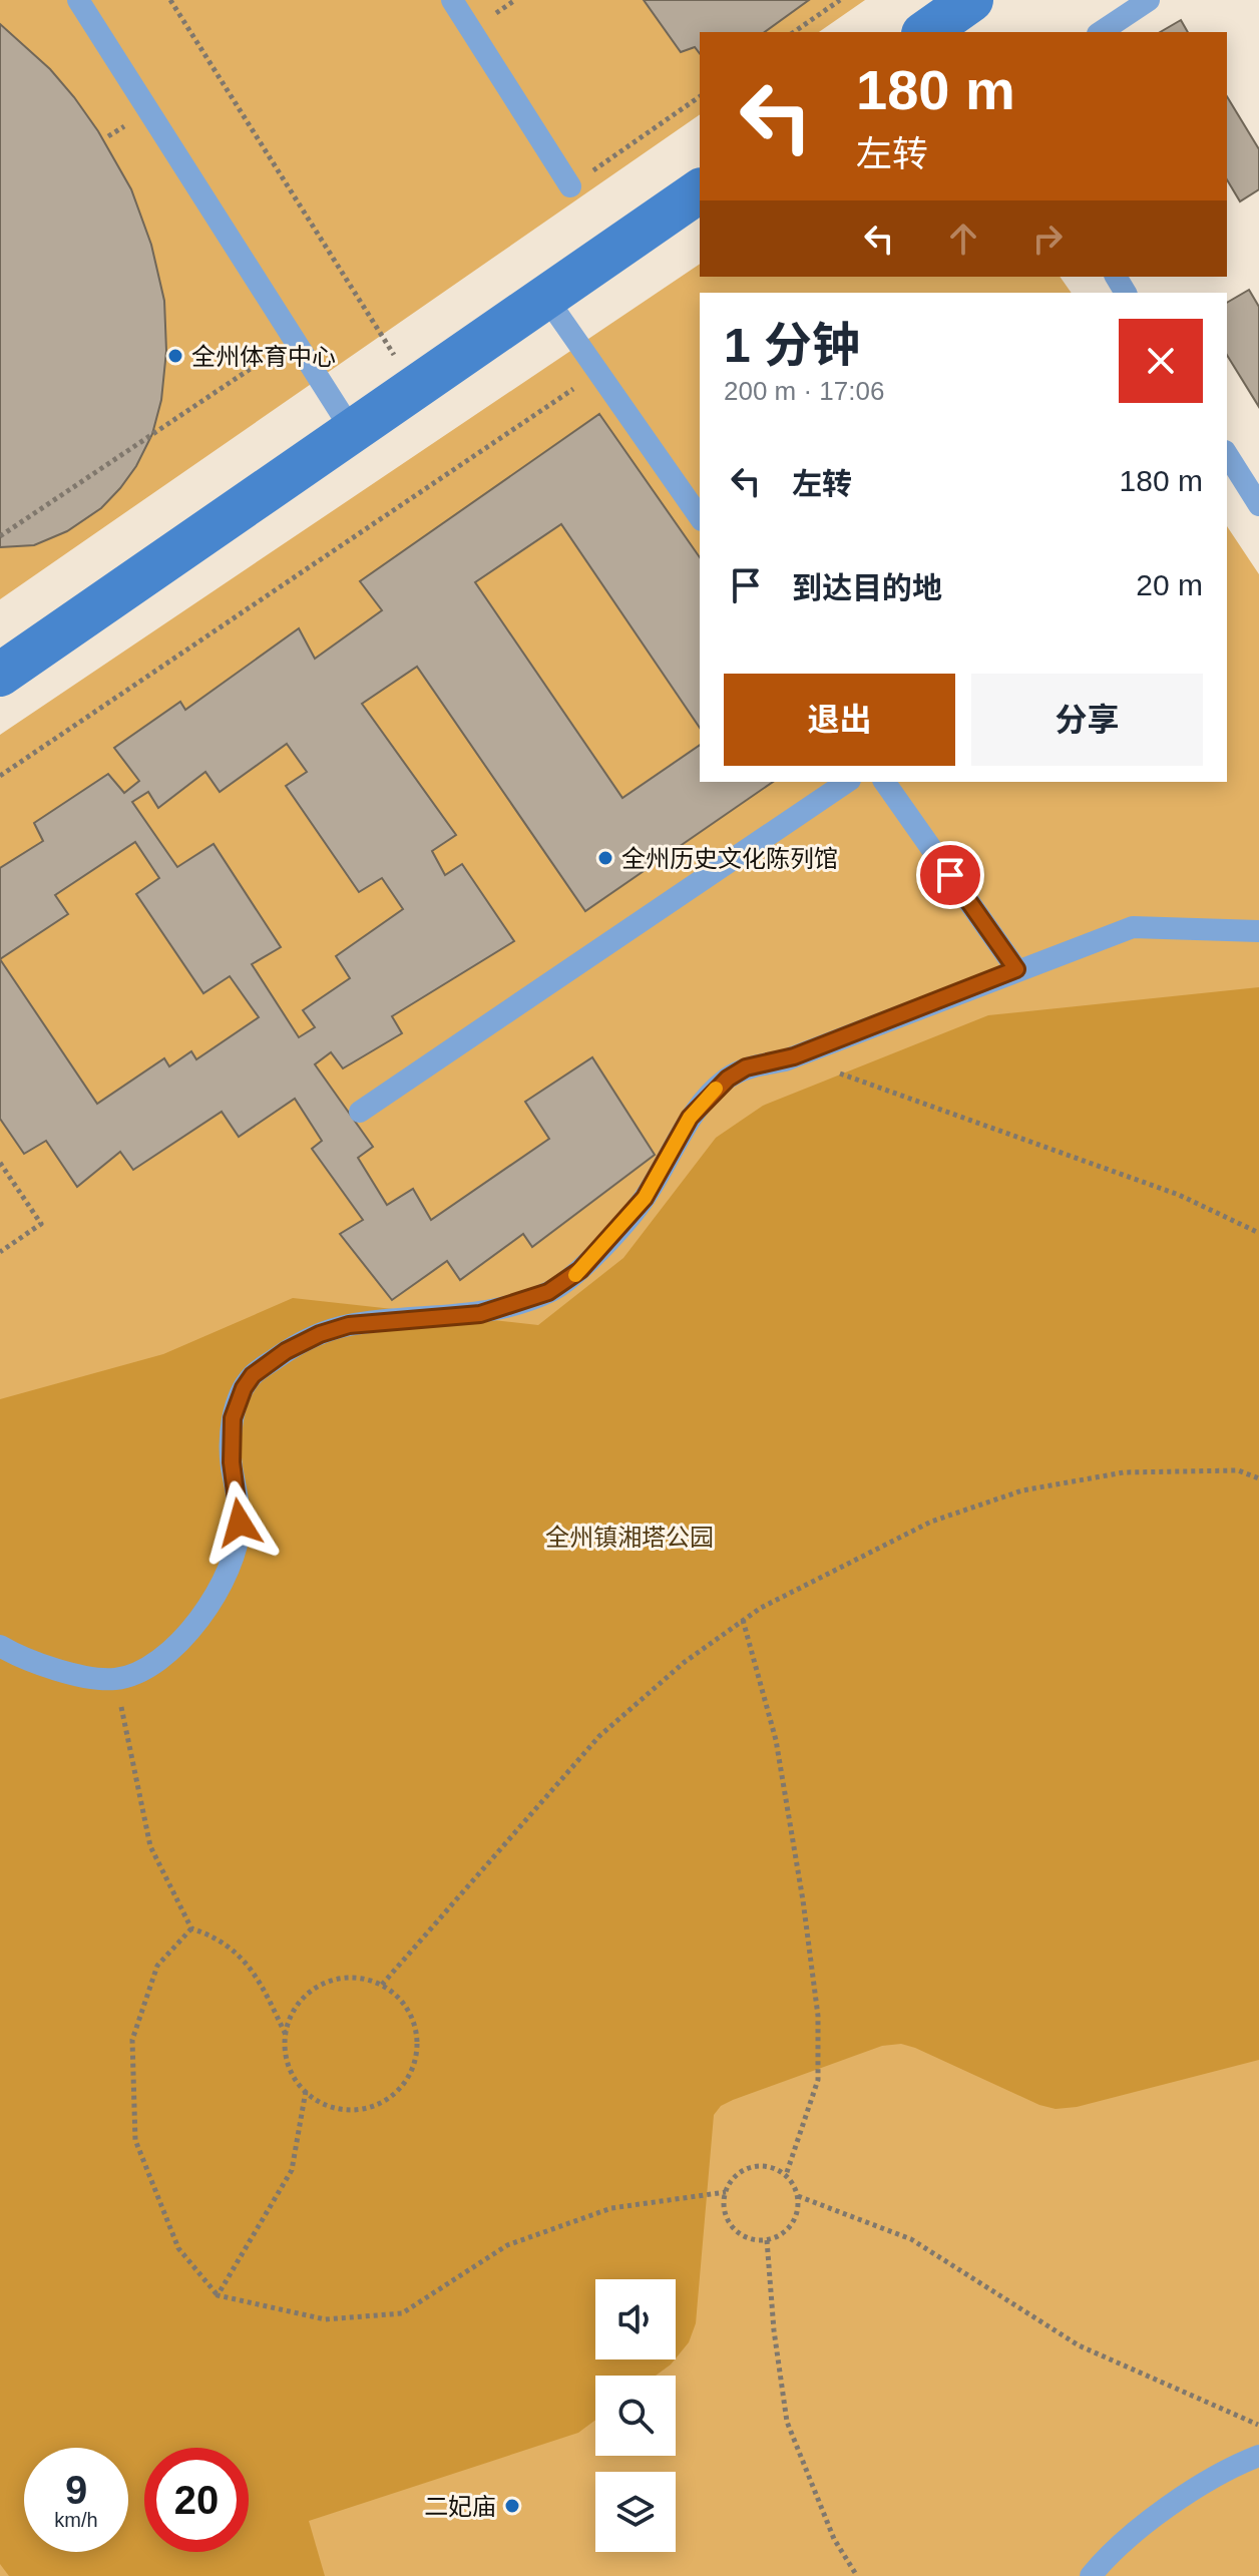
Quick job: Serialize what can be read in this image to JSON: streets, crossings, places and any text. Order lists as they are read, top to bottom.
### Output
{
  "parks": ["全州镇湘塔公园"],
  "places": ["全州体育中心", "全州历史文化陈列馆", "二妃庙"],
  "page": {
    "turn": ["180 m", "左转"],
    "heading": ["1 分钟", "200 m · 17:06"],
    "list": [
      {
        "name": "左转",
        "value": "180 m"
      },
      {
        "name": "到达目的地",
        "value": "20 m"
      }
    ],
    "buttons": ["退出", "分享"],
    "speed": "9 km/h",
    "limit": "20"
  }
}
